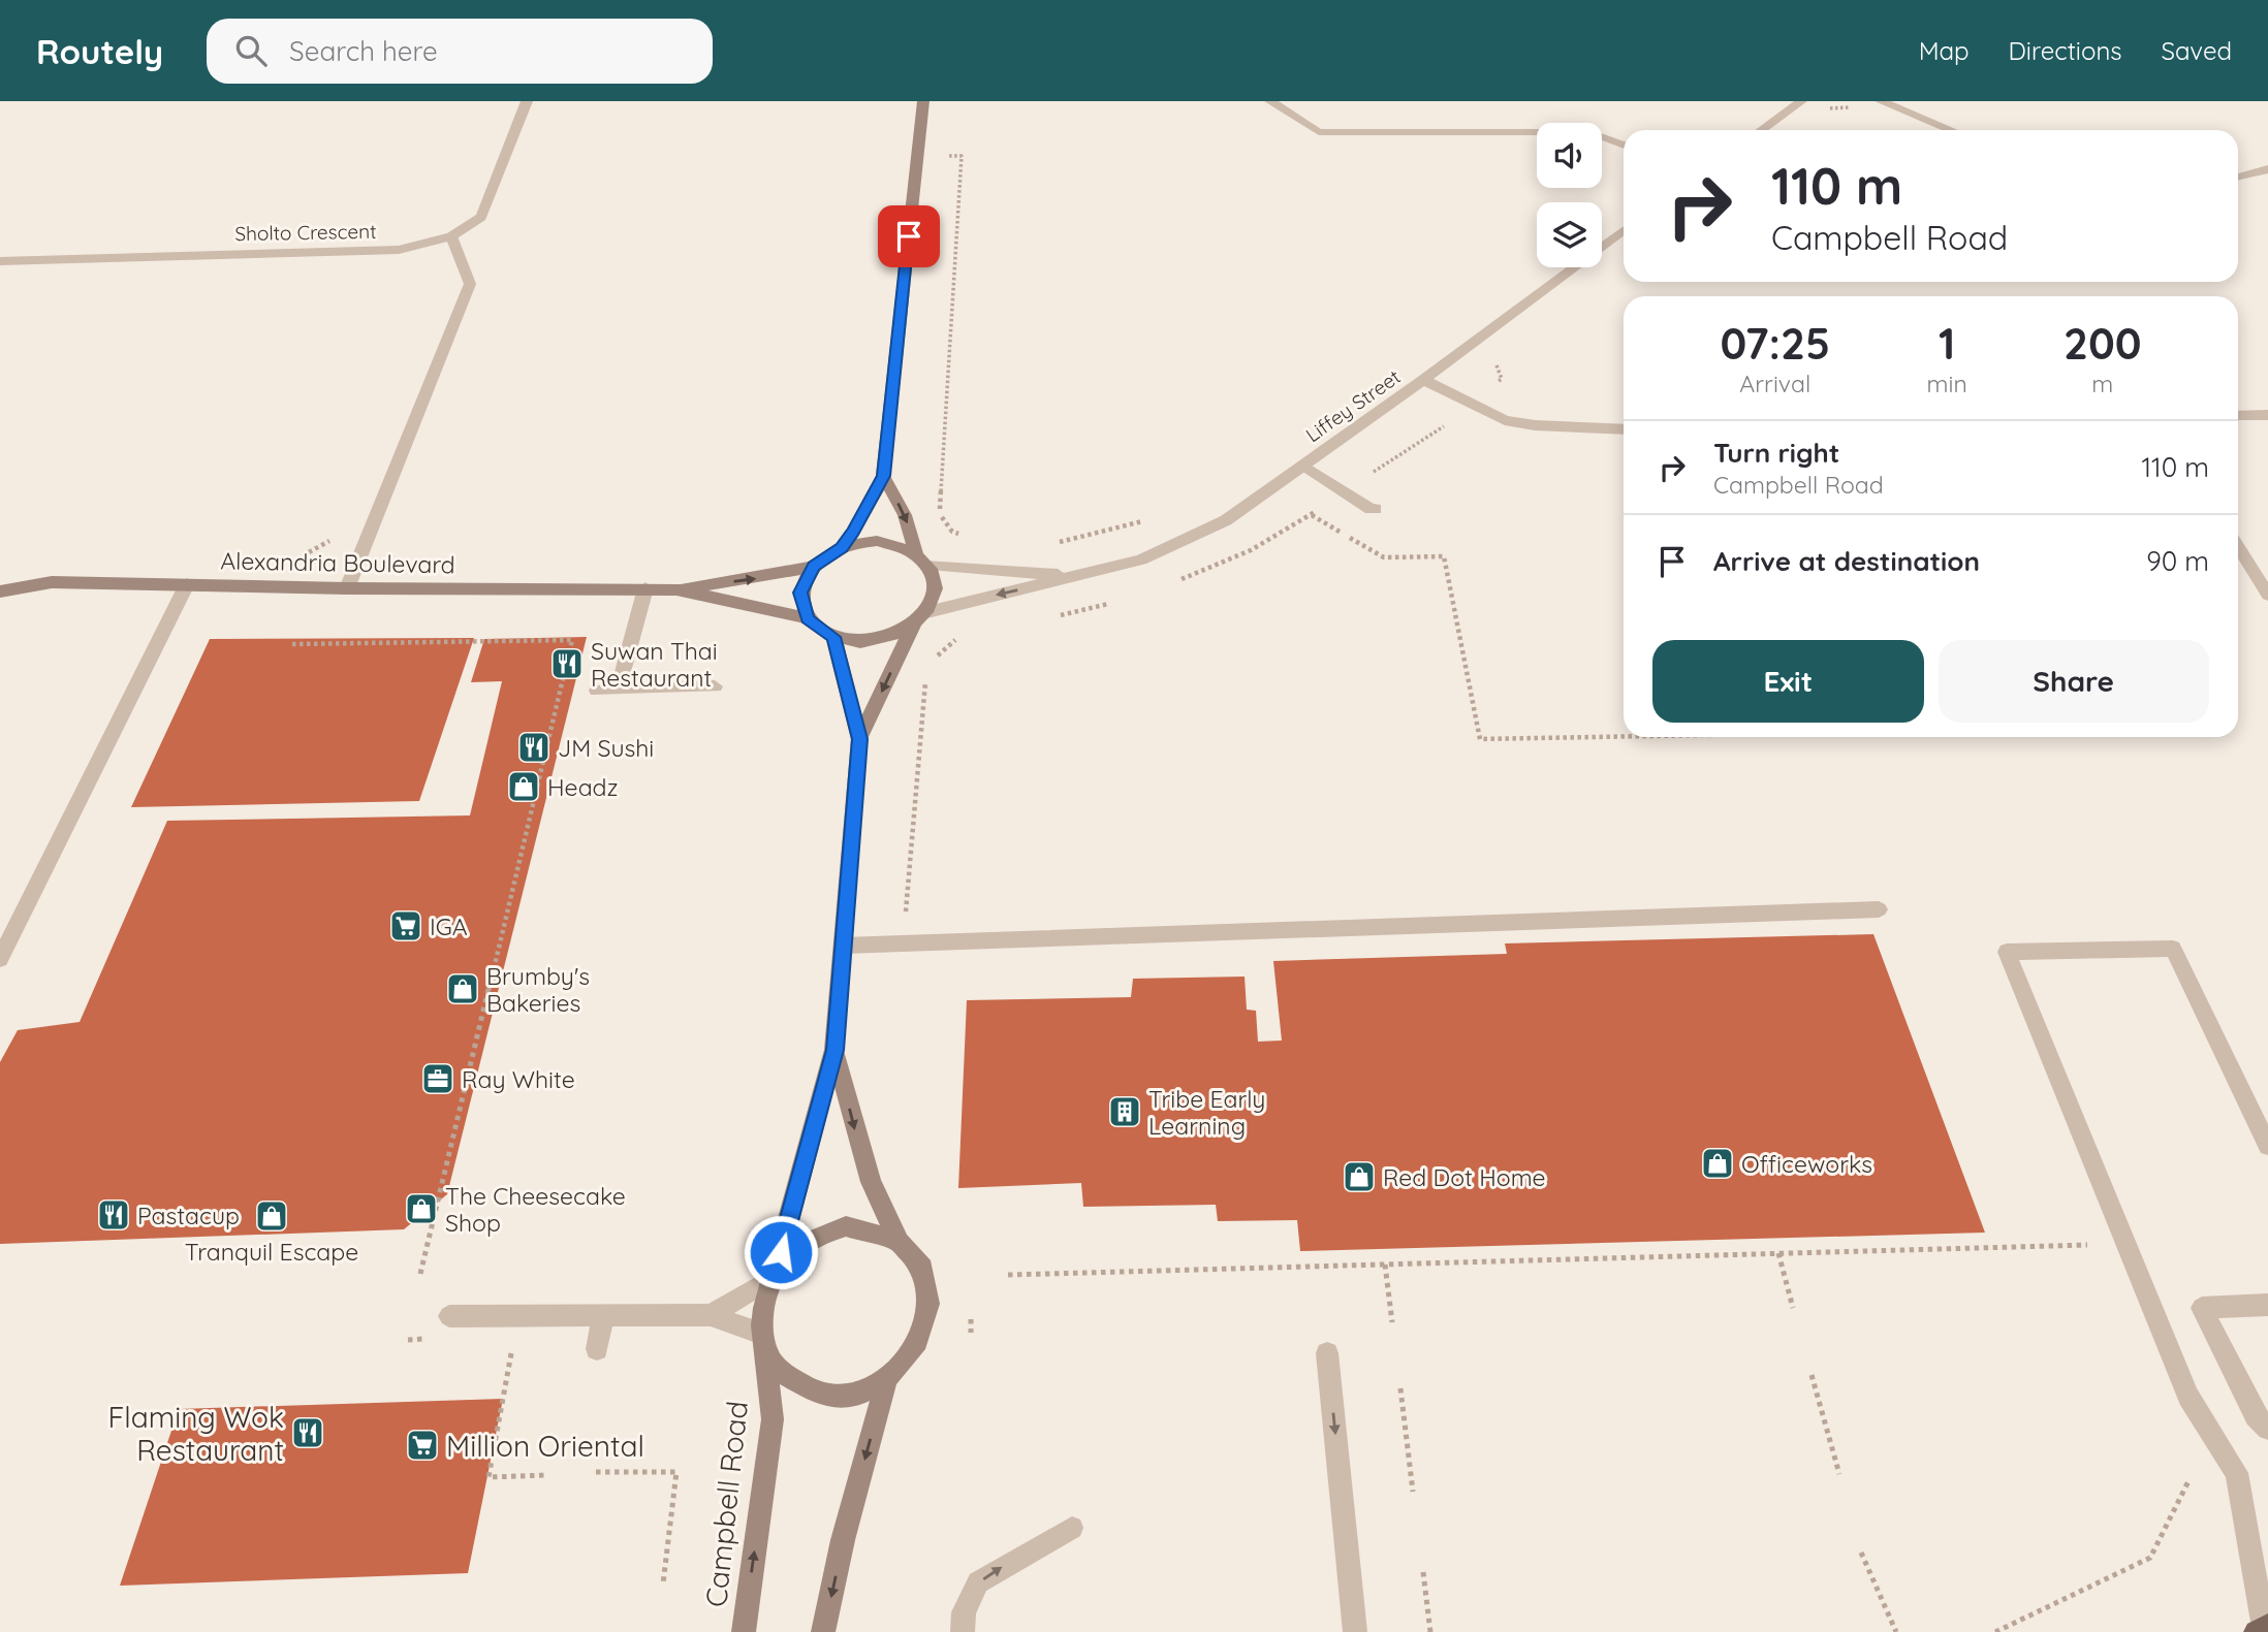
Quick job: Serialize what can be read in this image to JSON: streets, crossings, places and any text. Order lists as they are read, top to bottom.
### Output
{
  "streets": {
    "street": [
      "Sholto Crescent",
      "Liffey Street",
      "Alexandria Boulevard",
      "Campbell Road"
    ]
  },
  "crossings": [
    ["Liffey Street", "Alexandria Boulevard"]
  ],
  "places": {
    "restaurant": [
      "Suwan Thai Restaurant",
      "JM Sushi",
      "Pastacup",
      "Flaming Wok Restaurant"
    ],
    "shop": [
      "Headz",
      "Brumby's Bakeries",
      "Officeworks",
      "Red Dot Home",
      "The Cheesecake Shop",
      "Tranquil Escape"
    ],
    "supermarket": ["IGA", "Million Oriental"],
    "office": ["Ray White"],
    "building": ["Tribe Early Learning"]
  },
  "page": {
    "header": "Routely",
    "search": "Search here",
    "nav": ["Map", "Directions", "Saved"],
    "turn": ["110 m", "Campbell Road"],
    "eta": [
      "07:25",
      "Arrival",
      "1",
      "min",
      "200",
      "m"
    ],
    "list": [
      {
        "name": "Turn right",
        "note": "Campbell Road",
        "value": "110 m"
      },
      {
        "name": "Arrive at destination",
        "value": "90 m"
      }
    ],
    "buttons": ["Exit", "Share"]
  }
}
